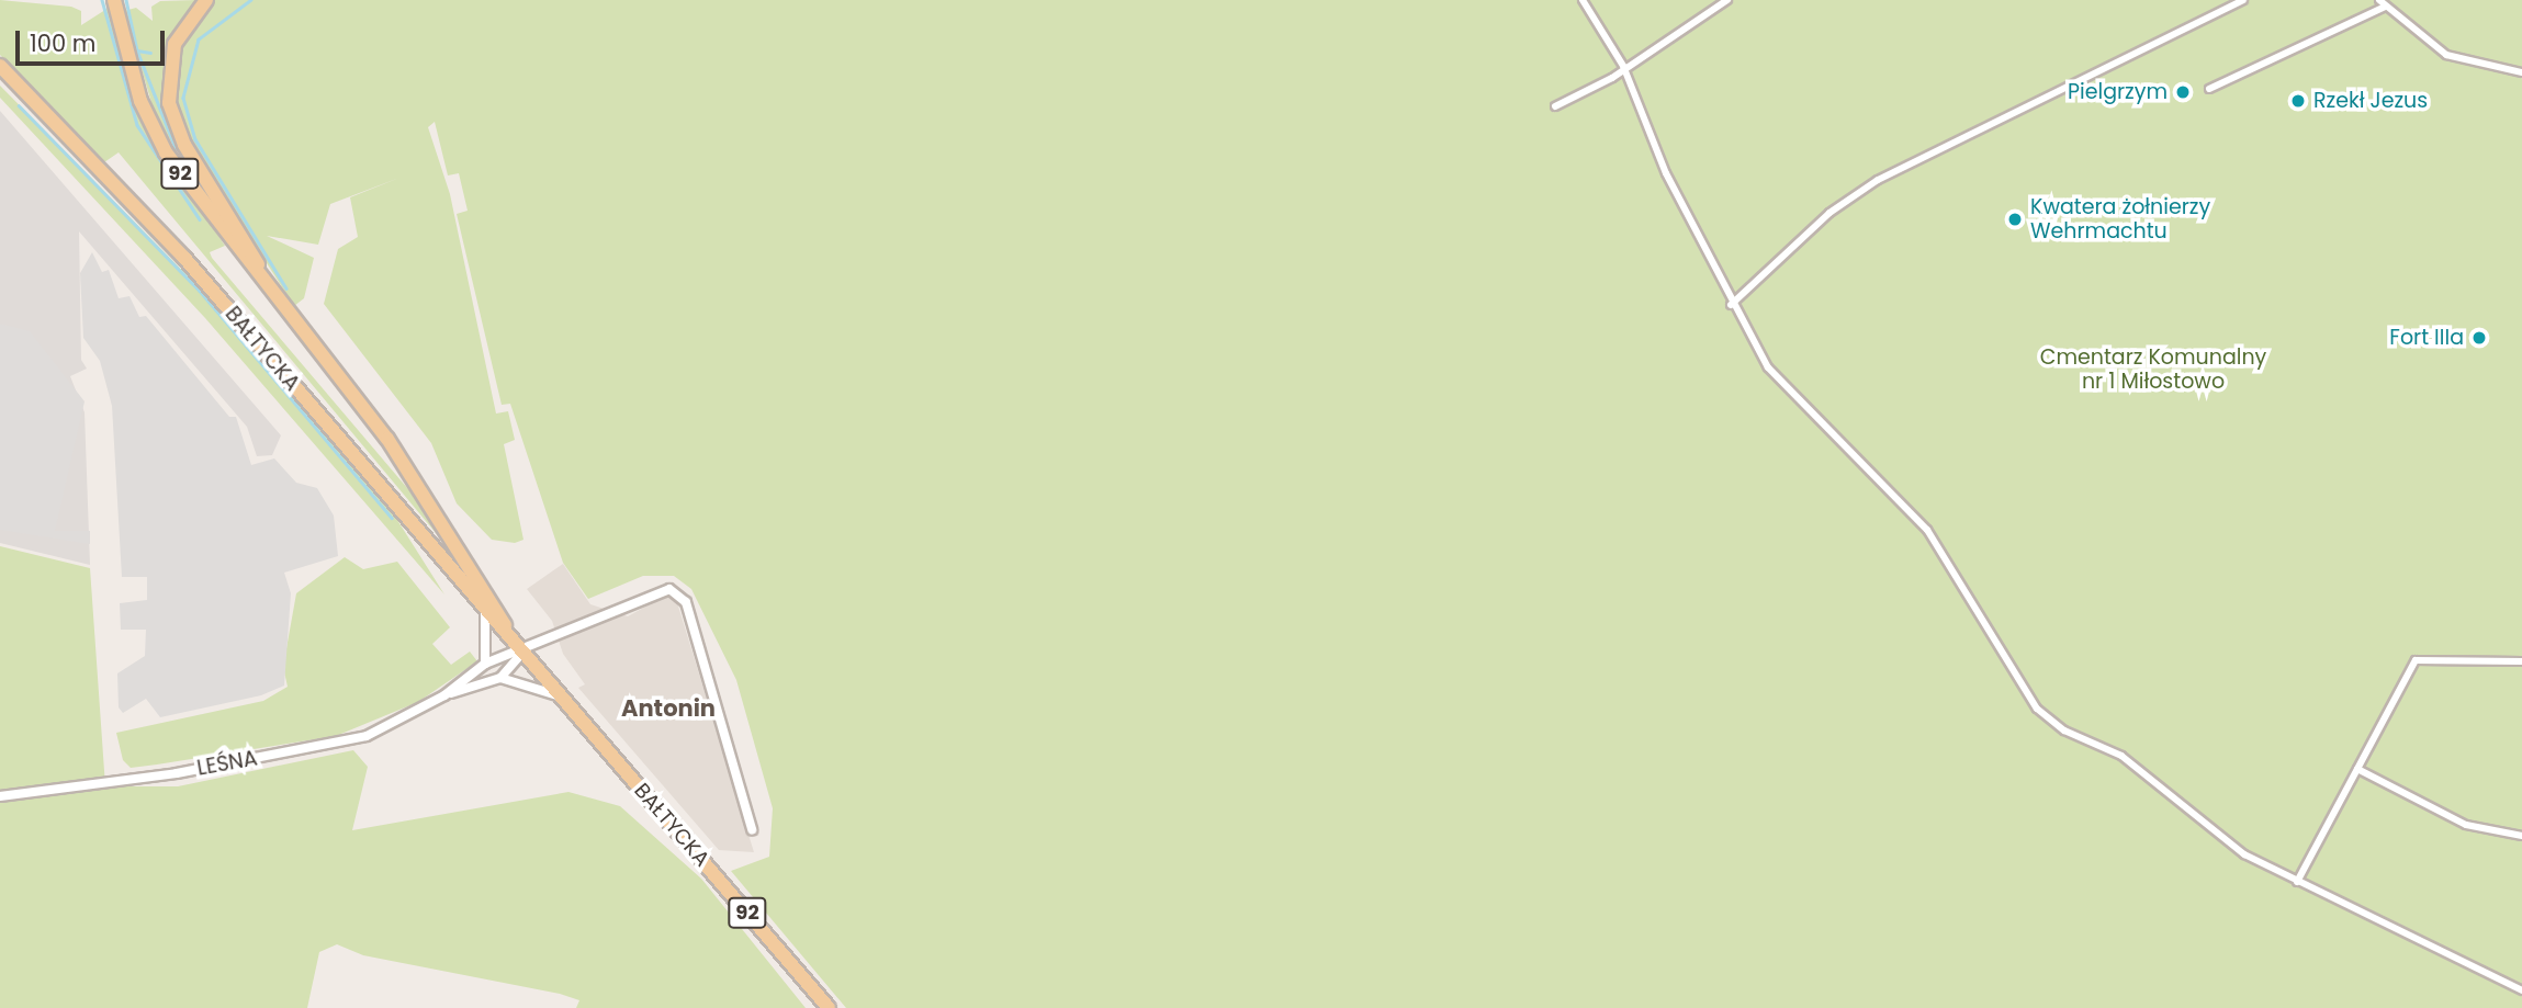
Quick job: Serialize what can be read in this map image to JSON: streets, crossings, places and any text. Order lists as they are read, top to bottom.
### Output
{
  "streets": {
    "main road": ["92", "BAŁTYCKA"],
    "street": ["LEŚNA"]
  },
  "crossings": [
    ["BAŁTYCKA", "LEŚNA"]
  ],
  "districts": ["Antonin"],
  "parks": ["Cmentarz Komunalny nr 1 Miłostowo"],
  "places": [
    "Pielgrzym",
    "Rzekł Jezus",
    "Kwatera żołnierzy Wehrmachtu",
    "Fort IIIa"
  ],
  "scale_bar": "100 m"
}
